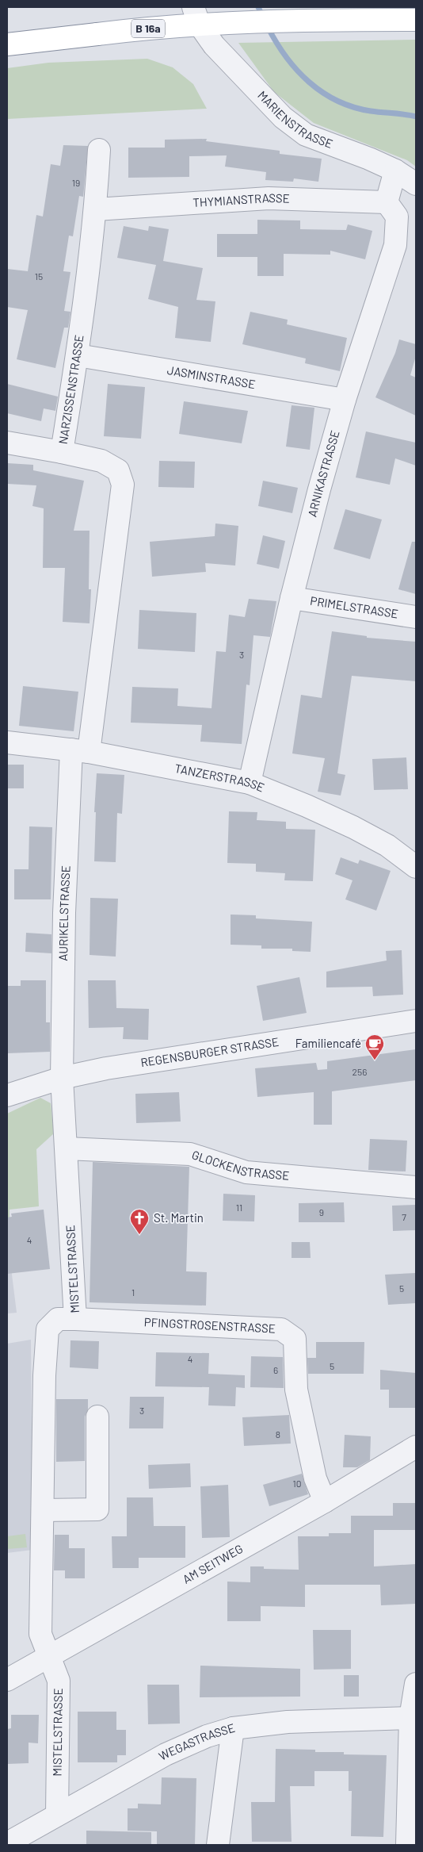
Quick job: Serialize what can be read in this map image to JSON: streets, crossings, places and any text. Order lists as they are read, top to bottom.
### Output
{
  "streets": {
    "main road": ["B 16a"],
    "street": [
      "MARIENSTRASSE",
      "THYMIANSTRASSE",
      "JASMINSTRASSE",
      "NARZISSENSTRASSE",
      "ARNIKASTRASSE",
      "PRIMELSTRASSE",
      "TANZERSTRASSE",
      "AURIKELSTRASSE",
      "REGENSBURGER STRASSE",
      "GLOCKENSTRASSE",
      "MISTELSTRASSE",
      "PFINGSTROSENSTRASSE",
      "AM SEITWEG",
      "WEGASTRASSE"
    ]
  },
  "crossings": [
    ["B 16a", "MARIENSTRASSE"],
    ["THYMIANSTRASSE", "NARZISSENSTRASSE"],
    ["THYMIANSTRASSE", "ARNIKASTRASSE"],
    ["JASMINSTRASSE", "NARZISSENSTRASSE"],
    ["JASMINSTRASSE", "ARNIKASTRASSE"],
    ["NARZISSENSTRASSE", "TANZERSTRASSE"],
    ["NARZISSENSTRASSE", "AURIKELSTRASSE"],
    ["ARNIKASTRASSE", "PRIMELSTRASSE"],
    ["ARNIKASTRASSE", "TANZERSTRASSE"],
    ["TANZERSTRASSE", "AURIKELSTRASSE"],
    ["AURIKELSTRASSE", "REGENSBURGER STRASSE"],
    ["AURIKELSTRASSE", "MISTELSTRASSE"],
    ["REGENSBURGER STRASSE", "MISTELSTRASSE"],
    ["GLOCKENSTRASSE", "MISTELSTRASSE"],
    ["MISTELSTRASSE", "PFINGSTROSENSTRASSE"],
    ["MISTELSTRASSE", "AM SEITWEG"],
    ["MISTELSTRASSE", "WEGASTRASSE"],
    ["PFINGSTROSENSTRASSE", "AM SEITWEG"]
  ],
  "places": {
    "cafe": ["Familiencafé"],
    "church": ["St. Martin"]
  },
  "house_numbers": [
    "19",
    "15",
    "3",
    "256",
    "11",
    "9",
    "7",
    "4",
    "5",
    "1",
    "4",
    "5",
    "6",
    "3",
    "8",
    "10"
  ]
}
